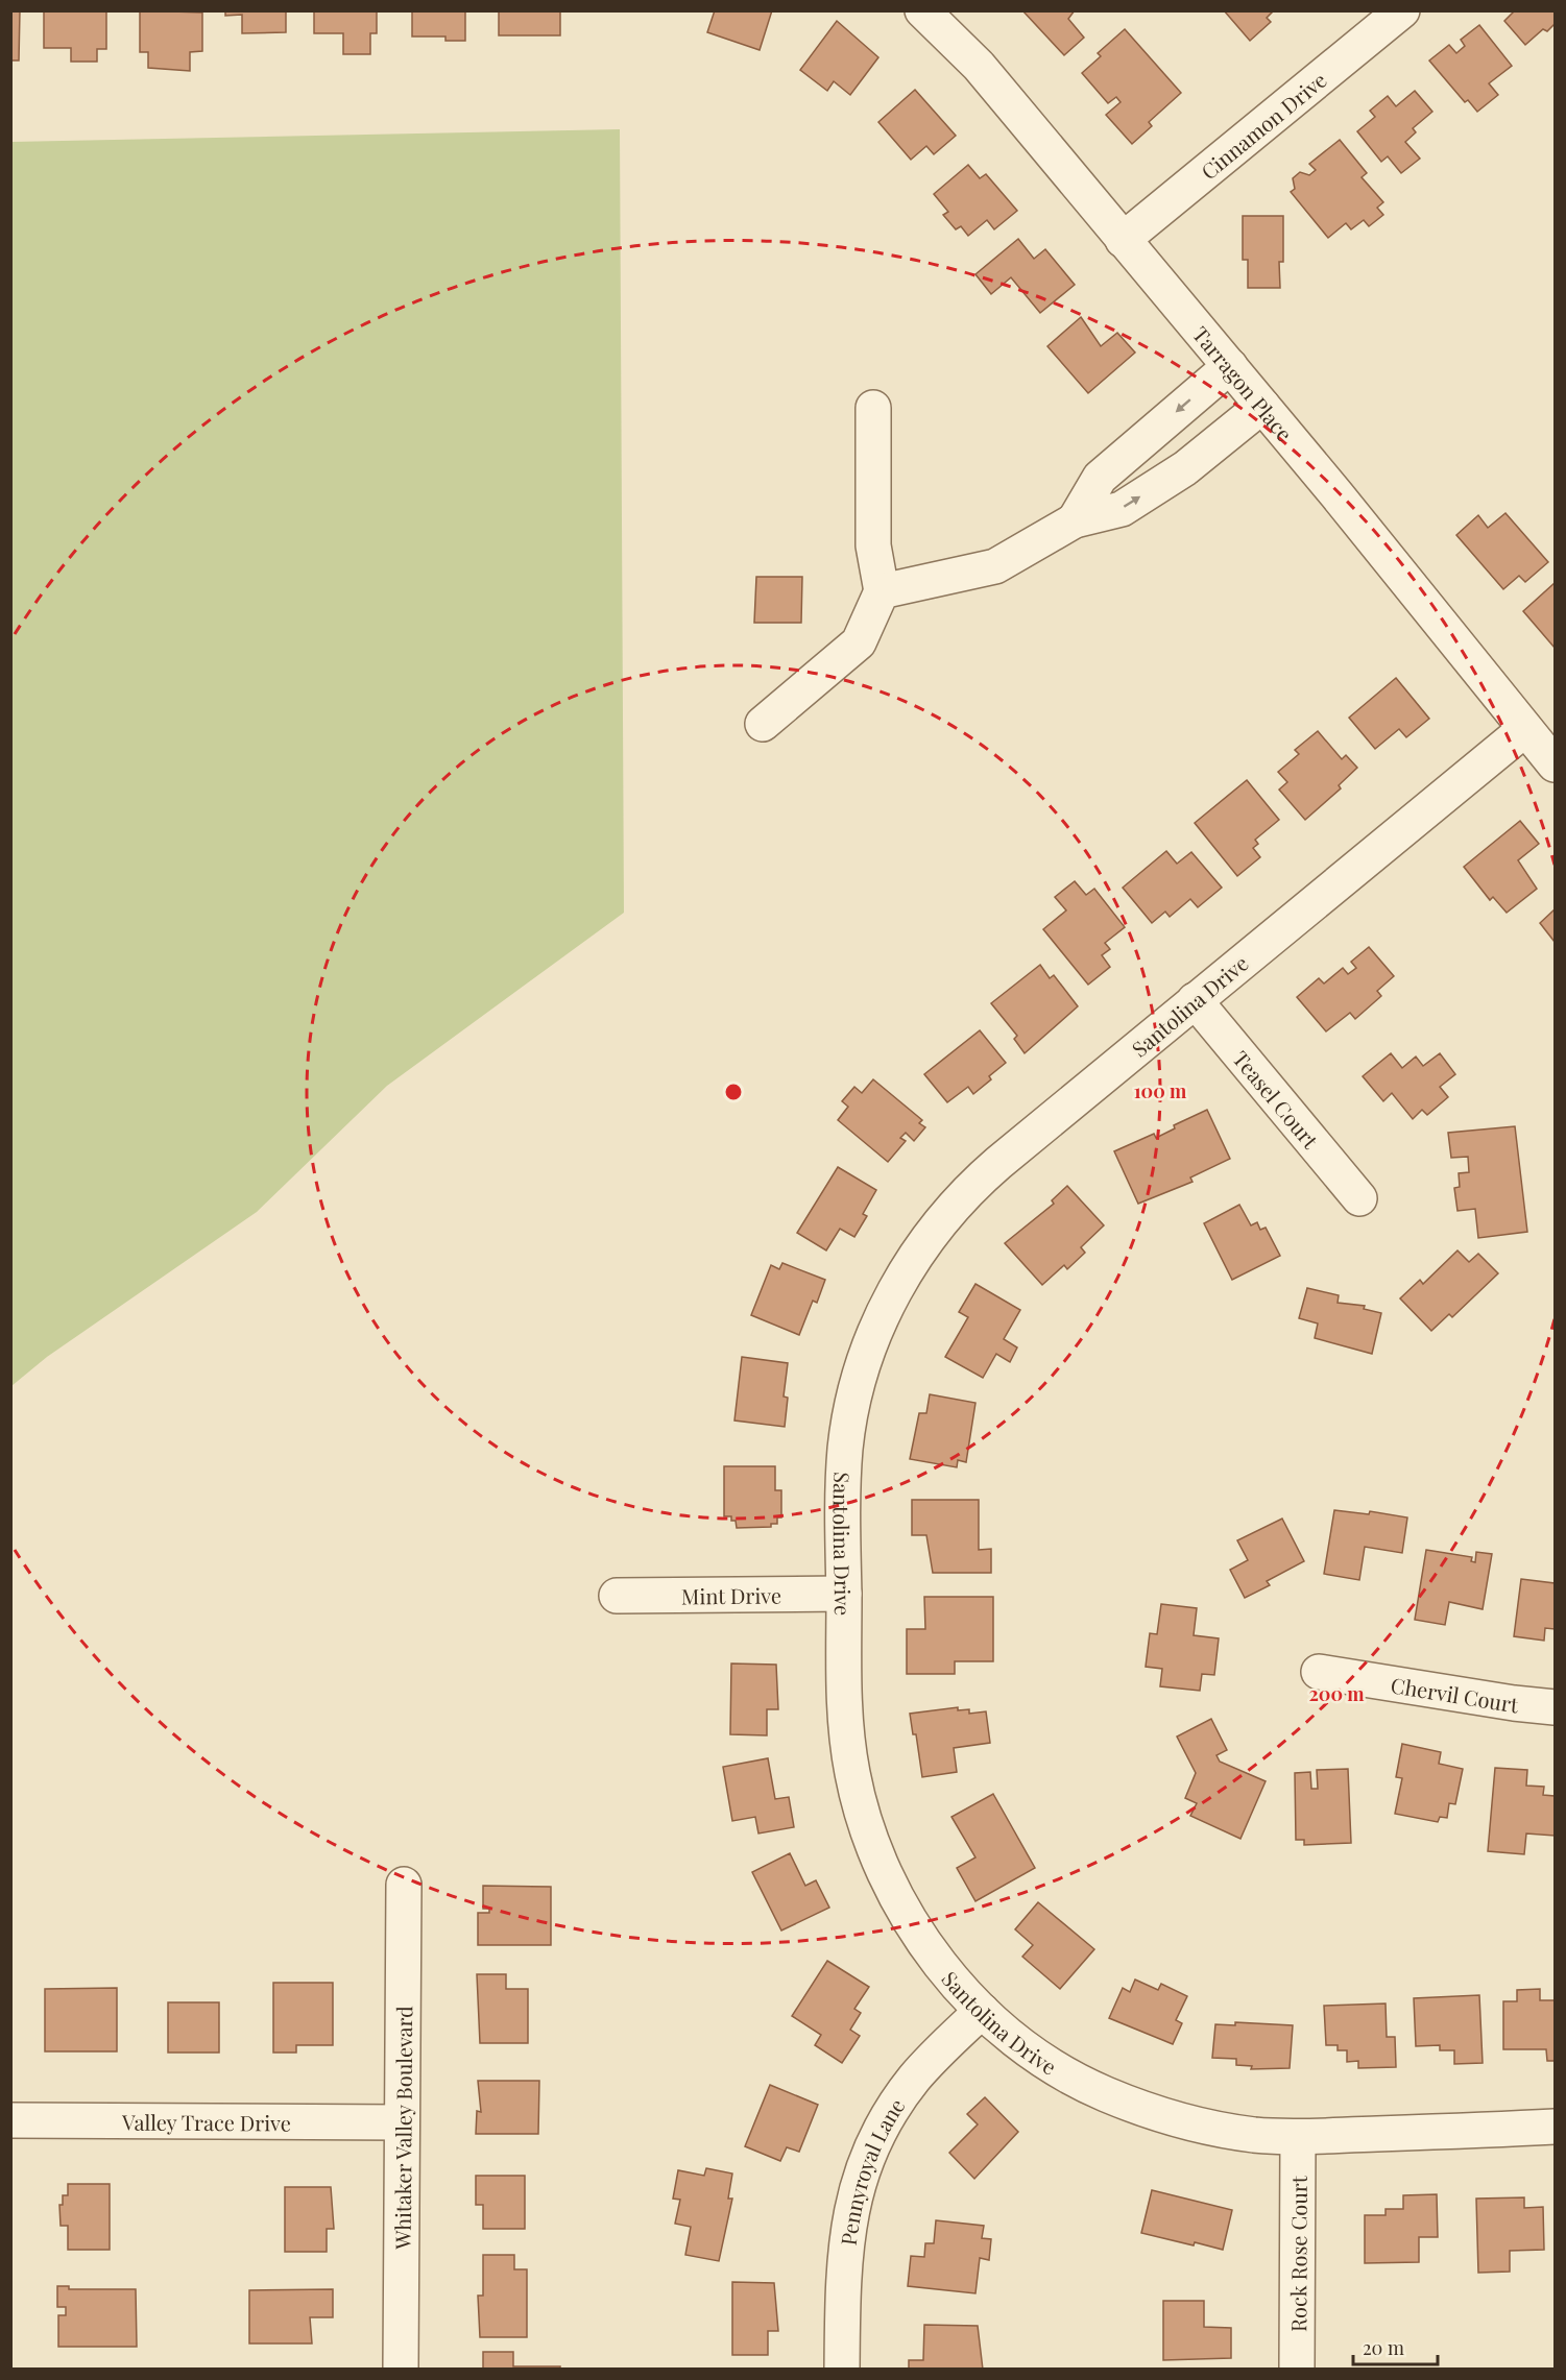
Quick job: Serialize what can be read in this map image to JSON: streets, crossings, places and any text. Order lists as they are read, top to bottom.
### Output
{
  "streets": {
    "street": [
      "Cinnamon Drive",
      "Tarragon Place",
      "Santolina Drive",
      "Teasel Court",
      "Mint Drive",
      "Chervil Court",
      "Valley Trace Drive",
      "Whitaker Valley Boulevard",
      "Pennyroyal Lane",
      "Rock Rose Court"
    ]
  },
  "crossings": [
    ["Cinnamon Drive", "Tarragon Place"],
    ["Tarragon Place", "Santolina Drive"],
    ["Santolina Drive", "Teasel Court"],
    ["Santolina Drive", "Mint Drive"],
    ["Santolina Drive", "Pennyroyal Lane"],
    ["Santolina Drive", "Rock Rose Court"],
    ["Valley Trace Drive", "Whitaker Valley Boulevard"]
  ],
  "scale_bar": "20 m",
  "rings": ["100 m", "200 m"]
}
